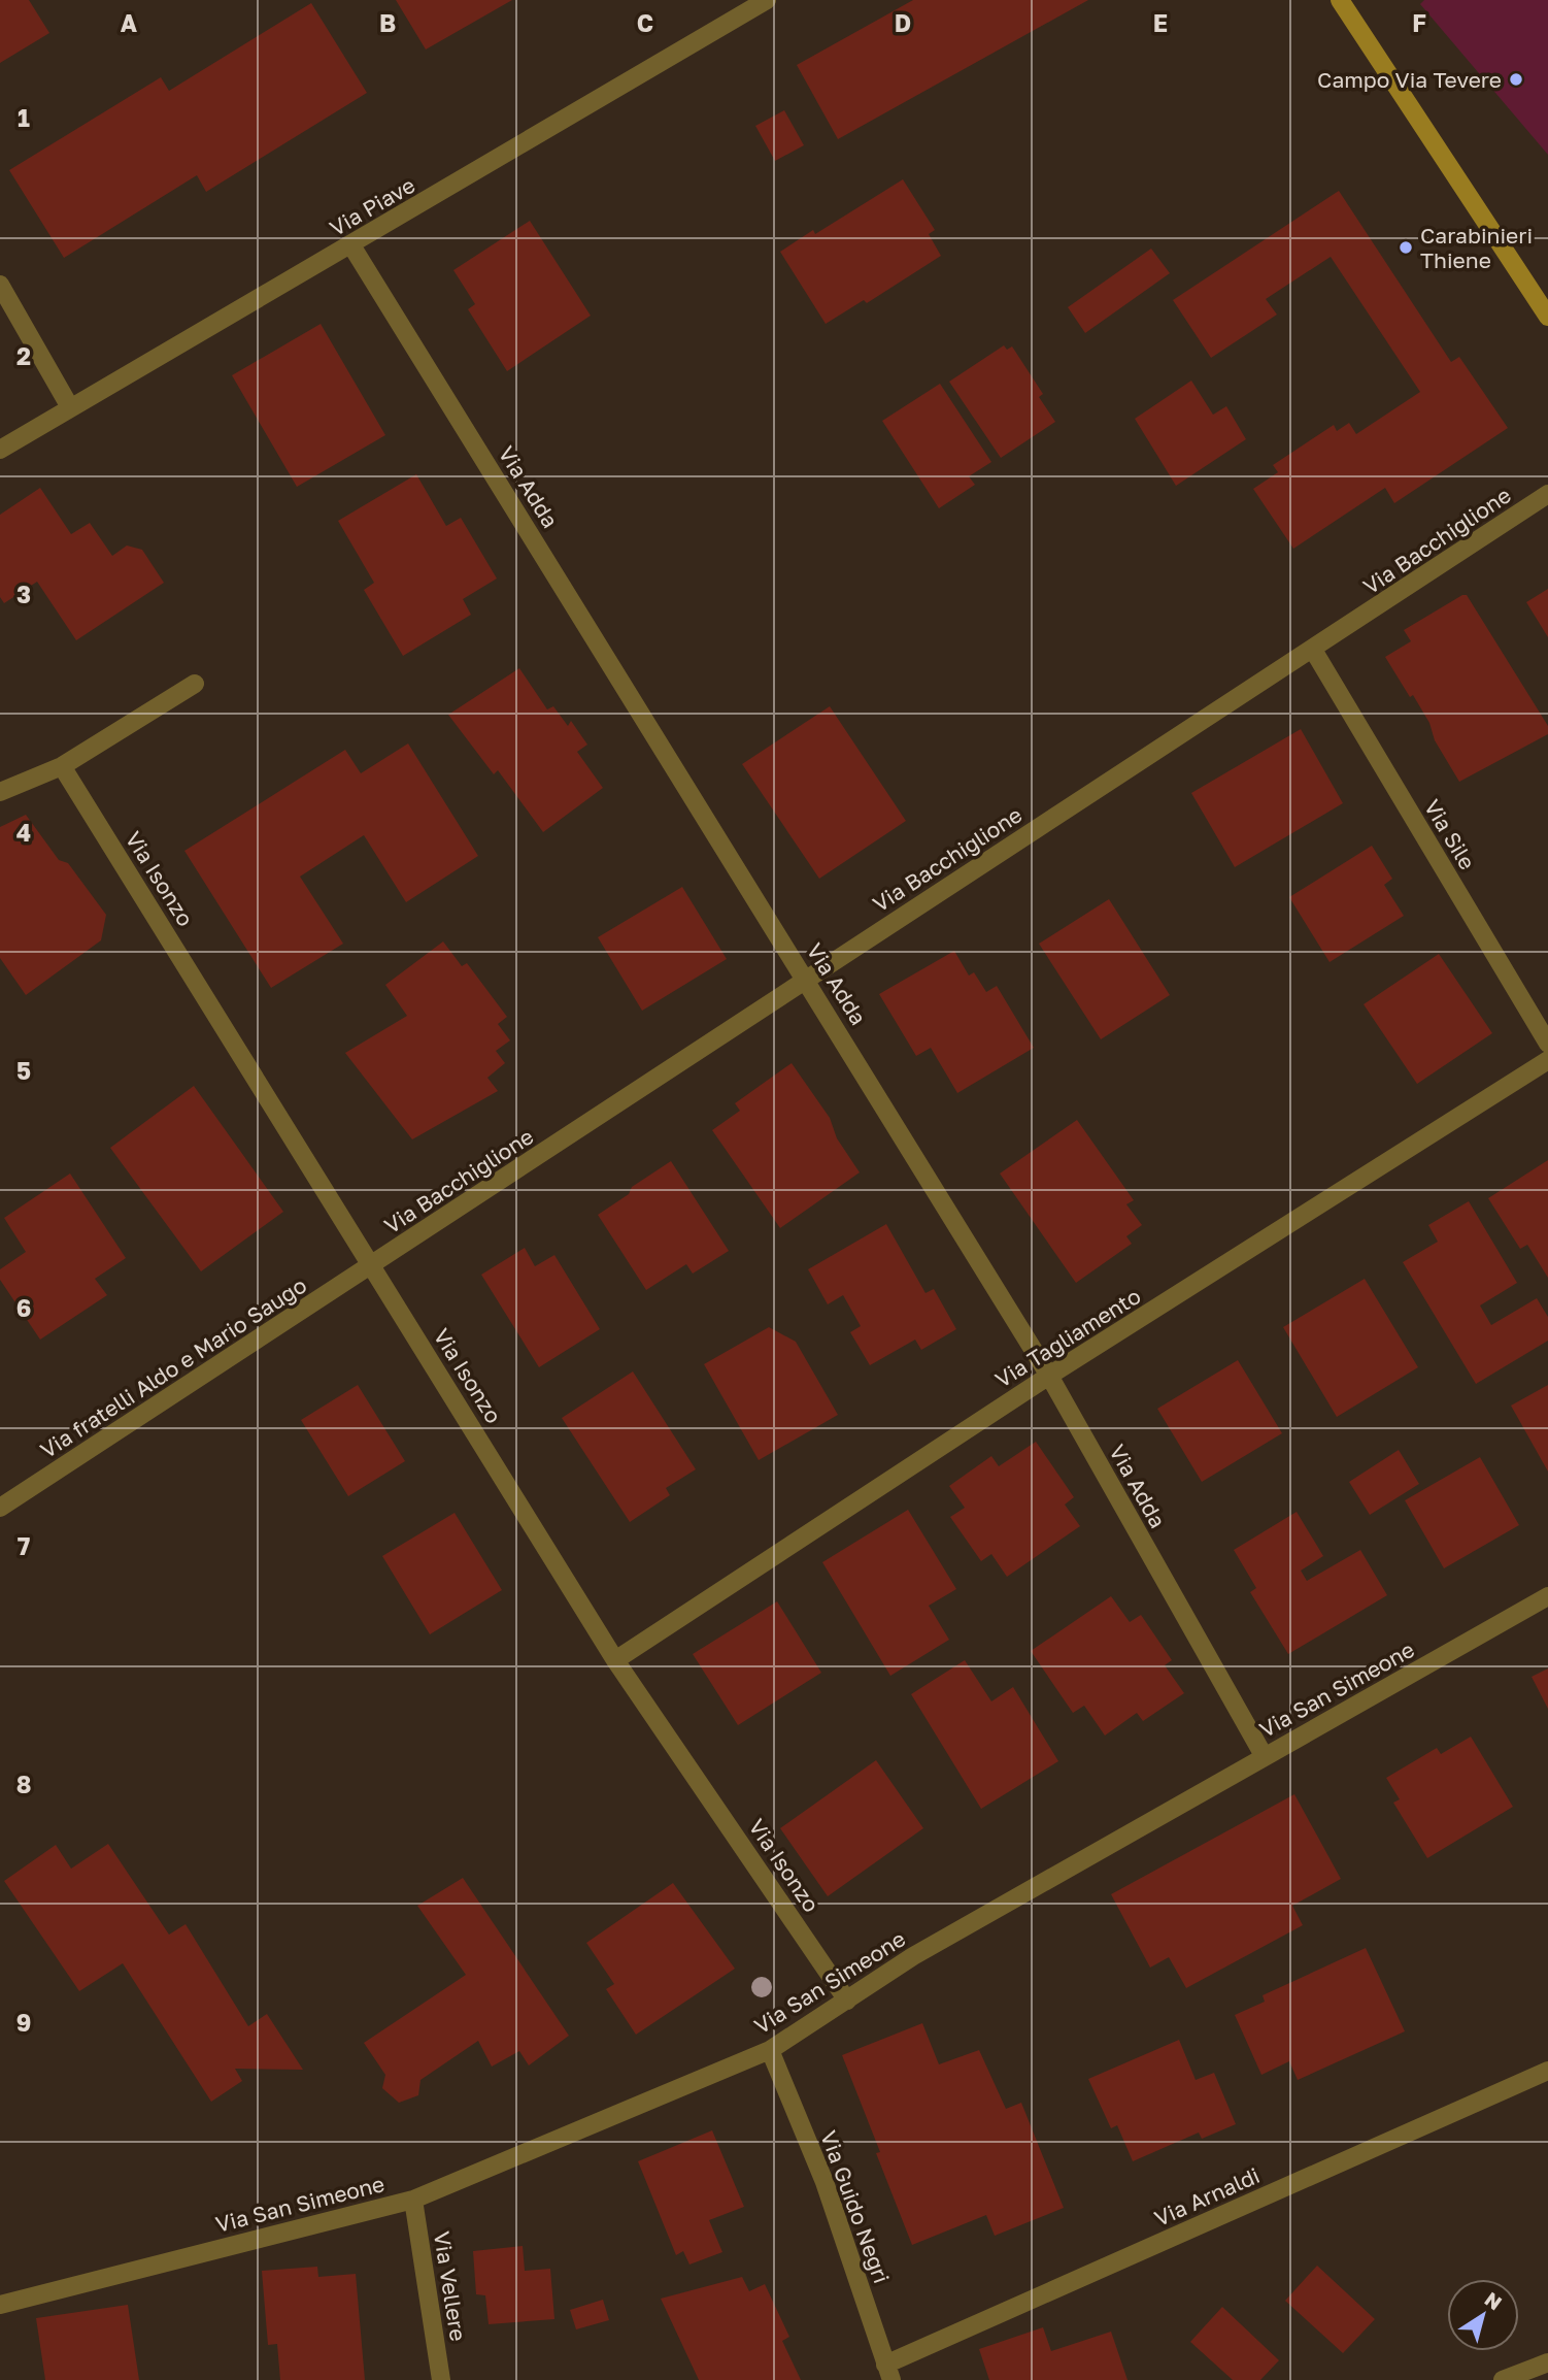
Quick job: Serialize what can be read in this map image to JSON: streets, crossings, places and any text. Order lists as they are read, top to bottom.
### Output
{
  "streets": {
    "street": [
      "Via Piave",
      "Via Adda",
      "Via Bacchiglione",
      "Via Sile",
      "Via Isonzo",
      "Via Tagliamento",
      "Via fratelli Aldo e Mario Saugo",
      "Via San Simeone",
      "Via Arnaldi",
      "Via Guido Negri",
      "Via Vellere"
    ]
  },
  "crossings": [
    ["Via Piave", "Via Adda"],
    ["Via Adda", "Via Bacchiglione"],
    ["Via Adda", "Via Tagliamento"],
    ["Via Adda", "Via San Simeone"],
    ["Via Bacchiglione", "Via Sile"],
    ["Via Bacchiglione", "Via Isonzo"],
    ["Via Bacchiglione", "Via fratelli Aldo e Mario Saugo"],
    ["Via Isonzo", "Via Tagliamento"],
    ["Via Isonzo", "Via fratelli Aldo e Mario Saugo"],
    ["Via Isonzo", "Via San Simeone"],
    ["Via San Simeone", "Via Guido Negri"],
    ["Via San Simeone", "Via Vellere"],
    ["Via Arnaldi", "Via Guido Negri"]
  ],
  "places": ["Campo Via Tevere", "Carabinieri Thiene"],
  "north": "top right",
  "grid": {
    "columns": [
      "A",
      "B",
      "C",
      "D",
      "E",
      "F"
    ],
    "rows": [
      "1",
      "2",
      "3",
      "4",
      "5",
      "6",
      "7",
      "8",
      "9"
    ]
  }
}
